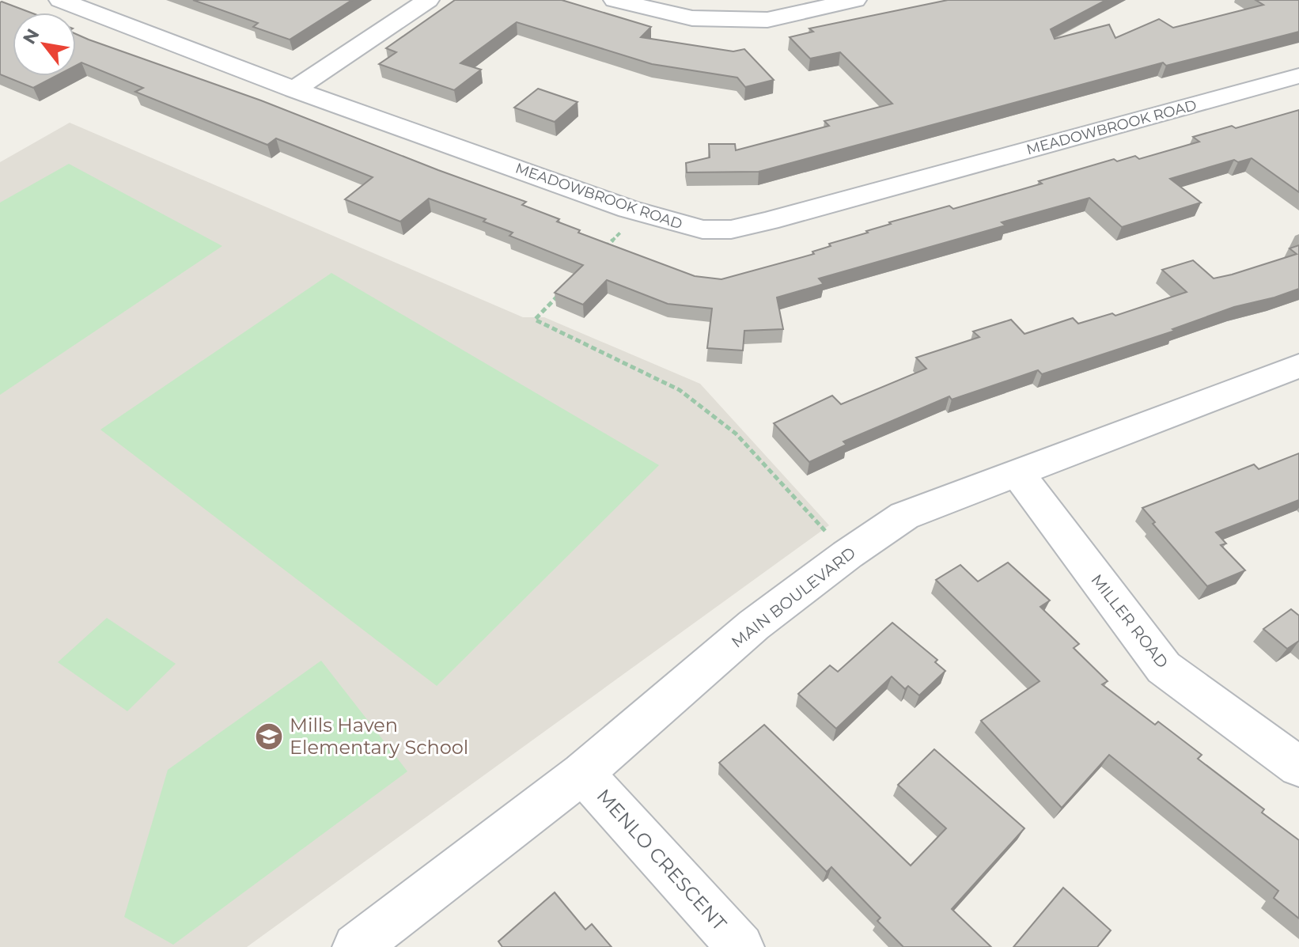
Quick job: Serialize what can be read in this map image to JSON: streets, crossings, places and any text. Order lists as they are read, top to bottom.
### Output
{
  "streets": {
    "street": [
      "MEADOWBROOK ROAD",
      "MAIN BOULEVARD",
      "MILLER ROAD",
      "MENLO CRESCENT"
    ]
  },
  "crossings": [
    ["MAIN BOULEVARD", "MILLER ROAD"],
    ["MAIN BOULEVARD", "MENLO CRESCENT"]
  ],
  "places": {
    "school or university": ["Mills Haven Elementary School"]
  },
  "north": "top left"
}
